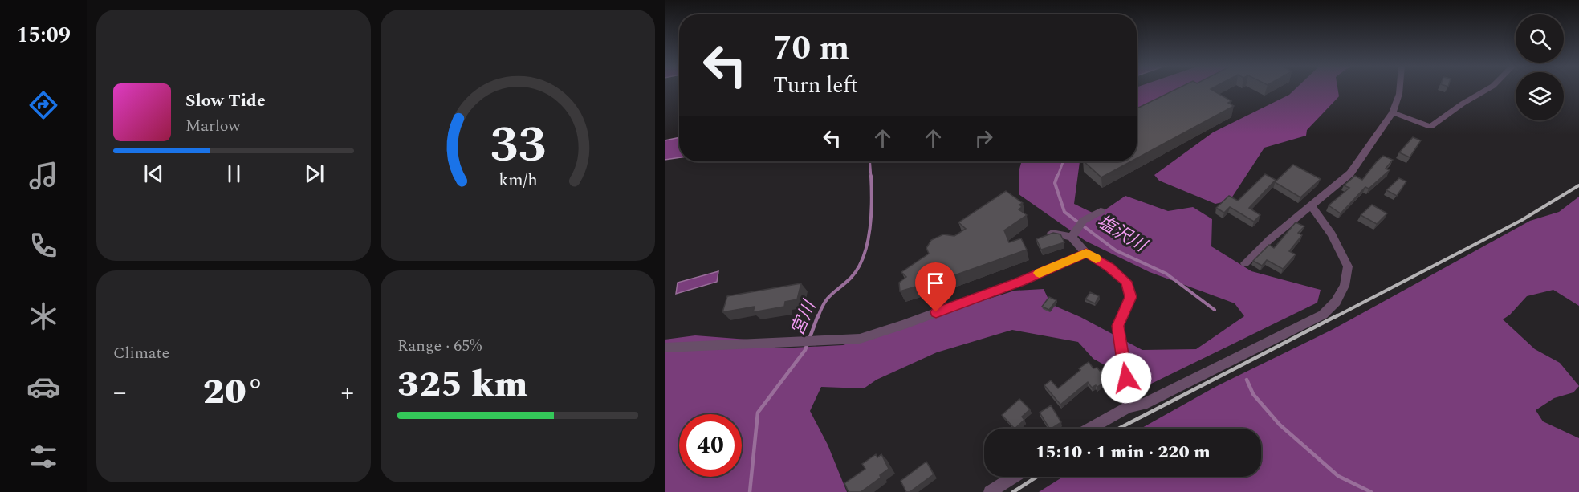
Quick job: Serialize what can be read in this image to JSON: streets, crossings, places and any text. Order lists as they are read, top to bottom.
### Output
{
  "water": ["塩沢川", "宮川"],
  "page": {
    "tabs": "15:09",
    "turn": ["70 m", "Turn left"],
    "song": ["Slow Tide", "Marlow"],
    "tile": [
      "Climate",
      ["Range · 65%", "325 km"]
    ],
    "heat": ["−", "20°", "+"],
    "limit": "40",
    "trip": "15:10 · 1 min · 220 m",
    "gauge": ["33", "km/h"]
  }
}
